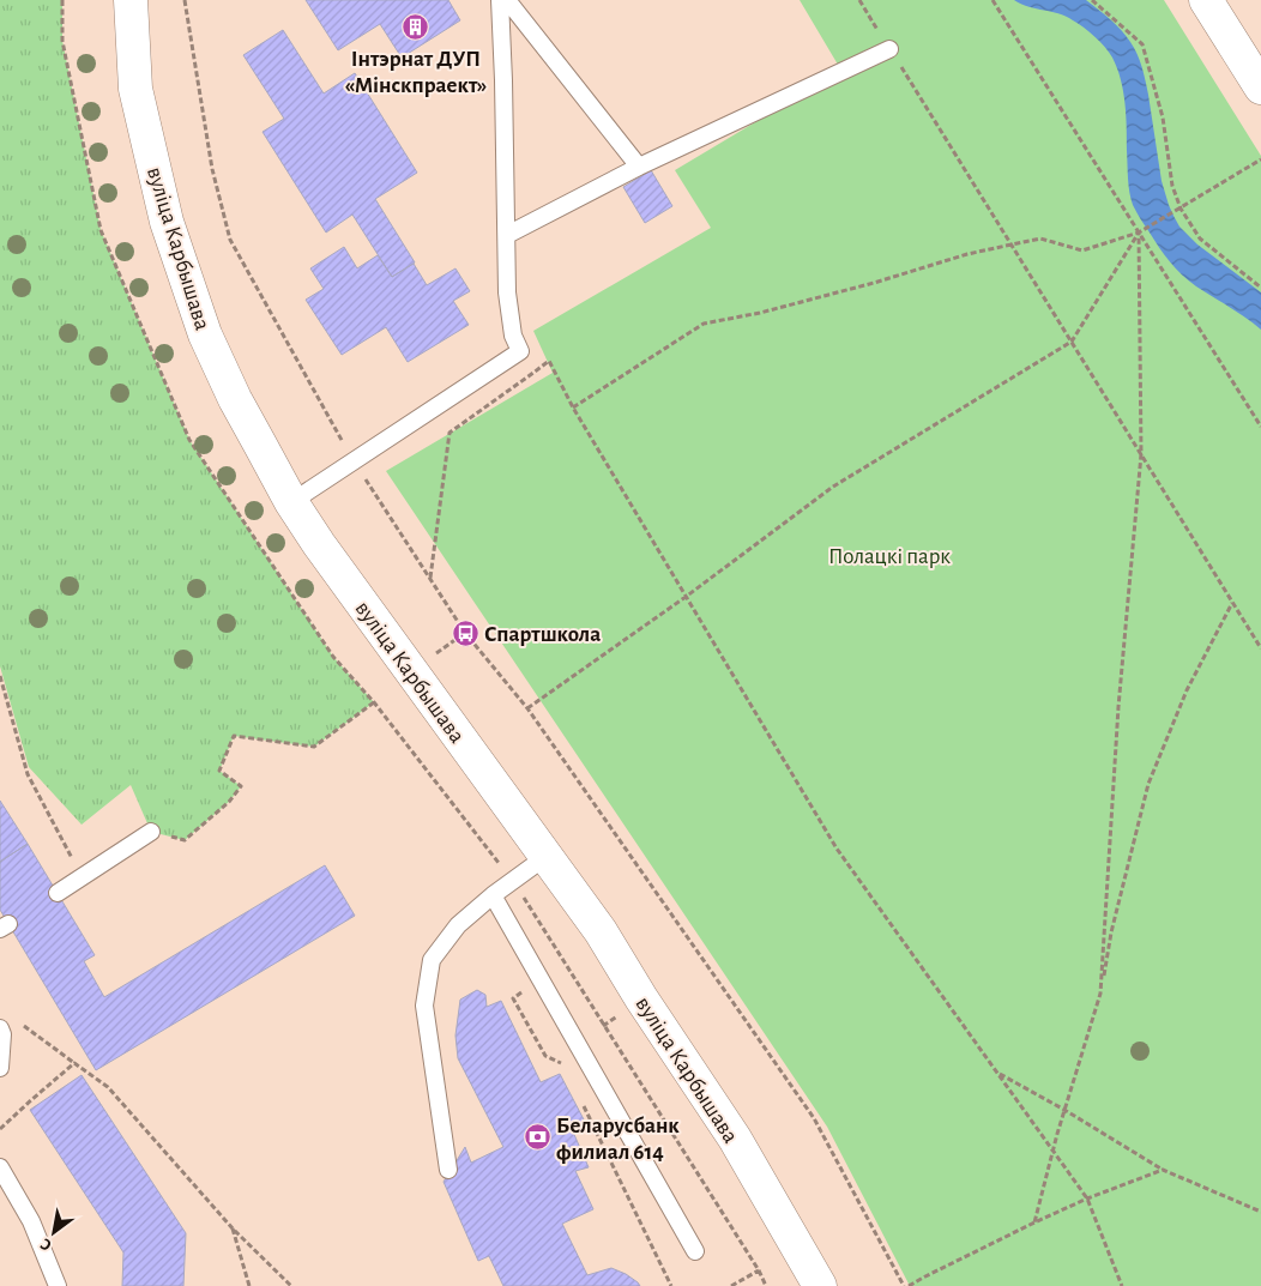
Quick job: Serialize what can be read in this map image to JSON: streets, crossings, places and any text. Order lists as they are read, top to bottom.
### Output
{
  "streets": {
    "main road": ["вуліца Карбышава"]
  },
  "parks": ["Полацкі парк"],
  "places": {
    "building": ["Інтэрнат ДУП «Мінскпраект»"],
    "bus stop": ["Спартшкола"],
    "bank": ["Беларусбанк филиал 614"]
  },
  "north": "bottom left"
}
